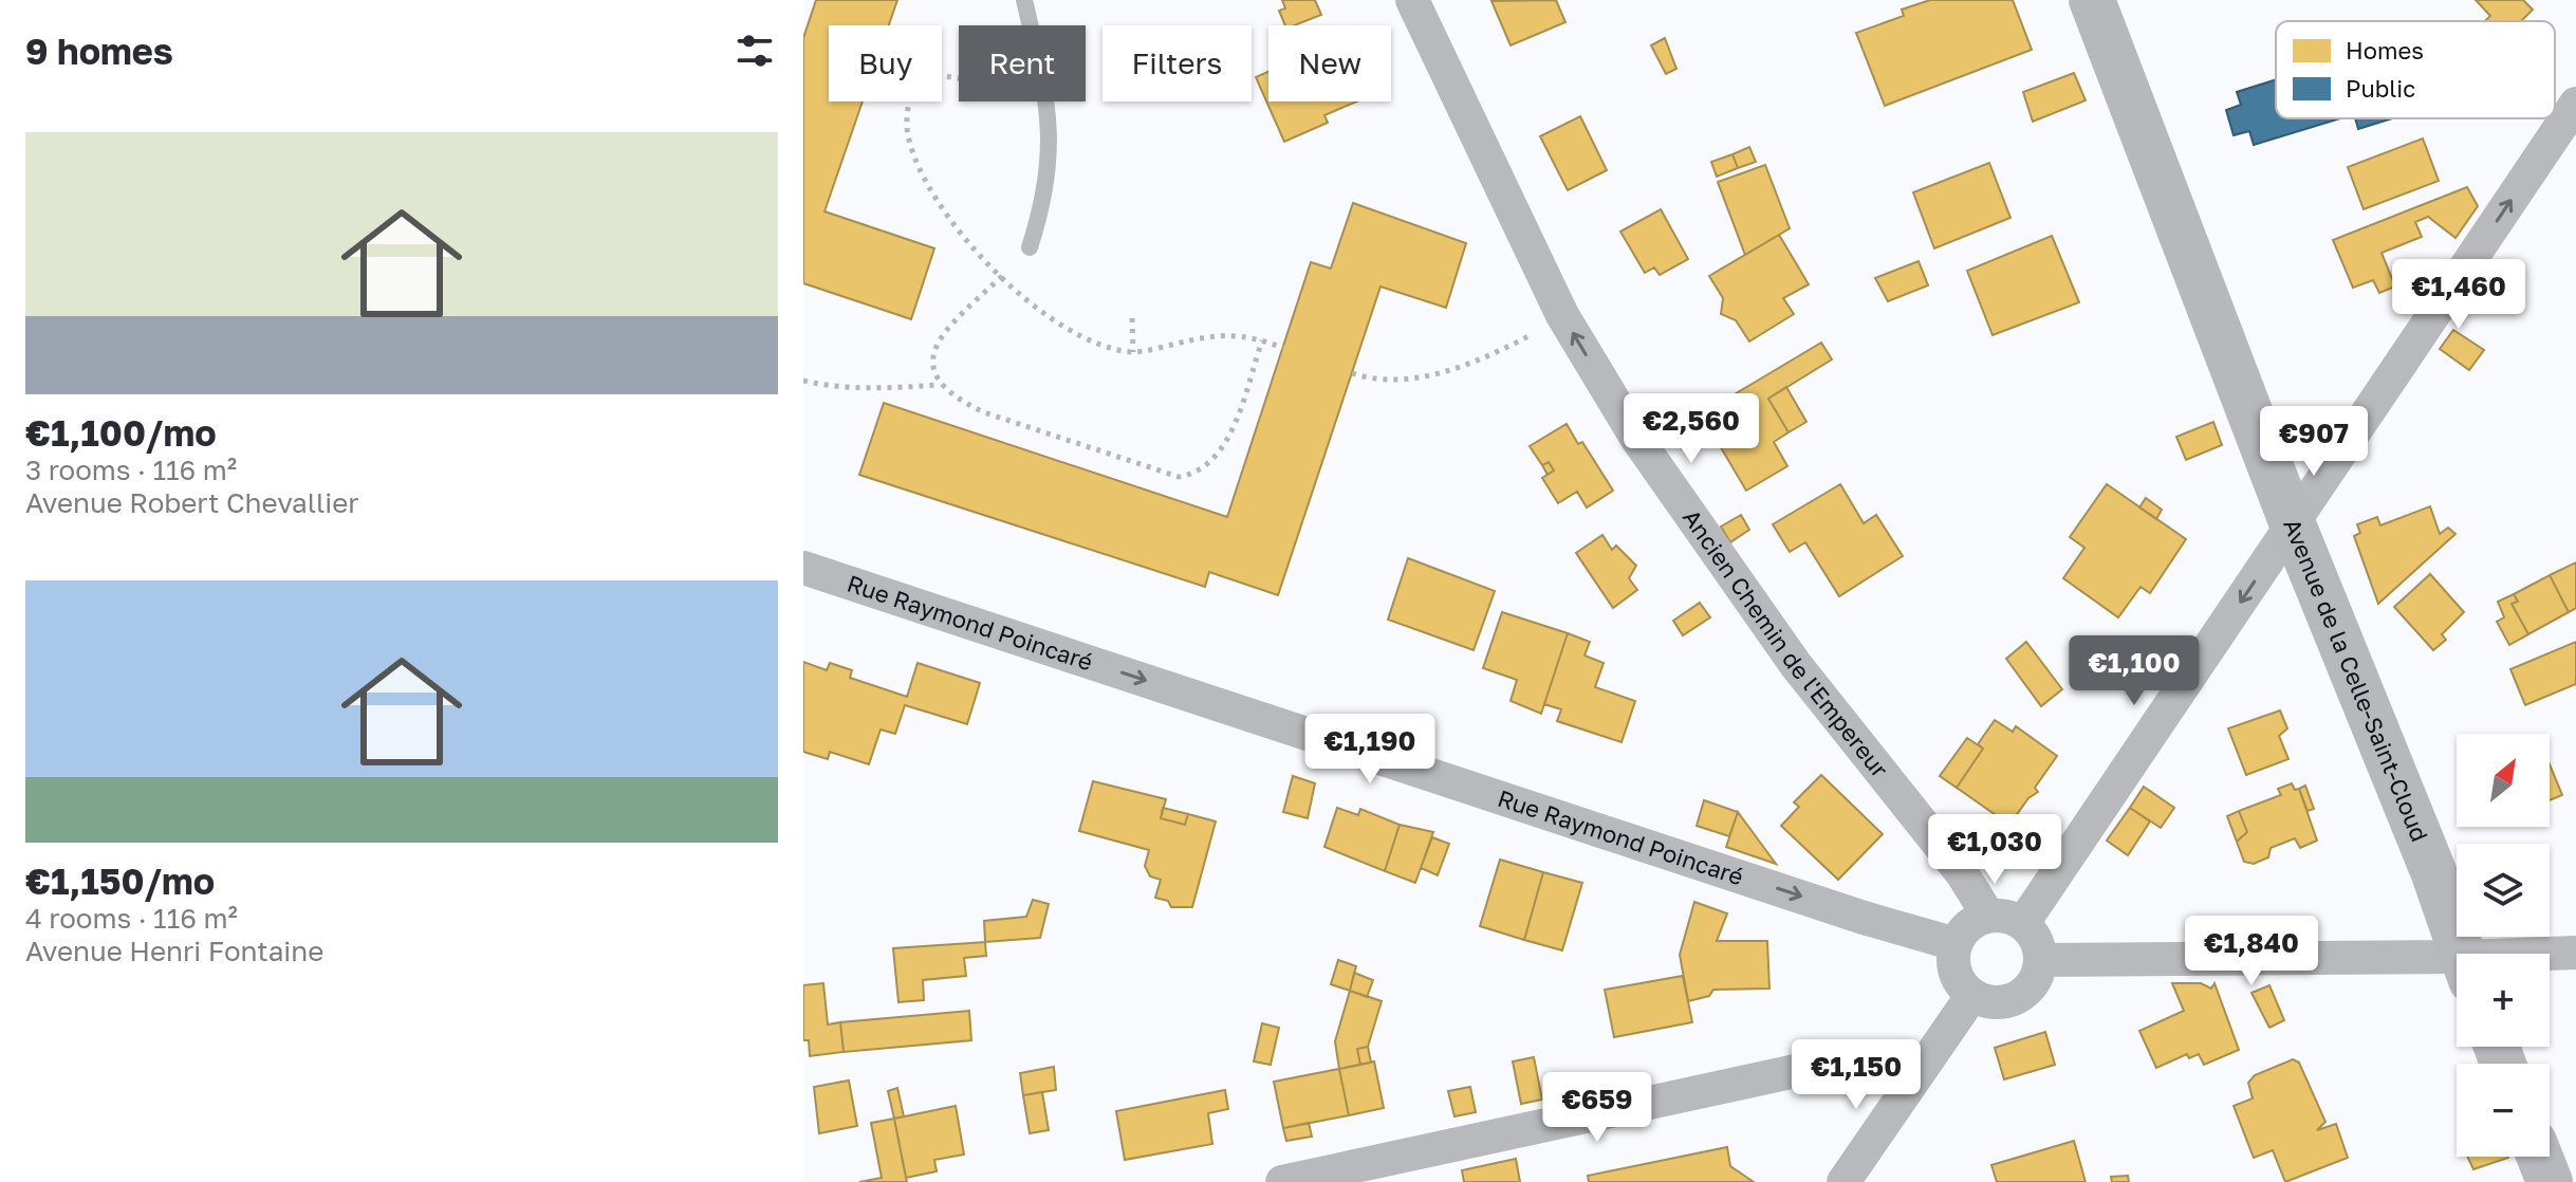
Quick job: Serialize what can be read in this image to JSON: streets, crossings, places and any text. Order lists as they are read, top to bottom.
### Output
{
  "streets": {
    "street": ["Rue Raymond Poincaré", "Ancien Chemin de l'Empereur", "Avenue de la Celle-Saint-Cloud"]
  },
  "crossings": [
    ["Rue Raymond Poincaré", "Ancien Chemin de l'Empereur"]
  ],
  "one_way": ["Rue Raymond Poincaré", "Ancien Chemin de l'Empereur"],
  "legend": ["Homes", "Public"],
  "north": "top right",
  "page": {
    "heading": "9 homes",
    "chip": [
      "Buy",
      "Rent",
      "Filters",
      "New"
    ],
    "list": [
      {
        "name": "€1,100/mo",
        "note": "3 rooms · 116 m² · Avenue Robert Chevallier"
      },
      {
        "name": "€1,150/mo",
        "note": "4 rooms · 116 m² · Avenue Henri Fontaine"
      }
    ],
    "price": [
      "€1,460",
      "€2,560",
      "€907",
      "€1,100",
      "€1,190",
      "€1,030",
      "€1,840",
      "€1,150",
      "€659"
    ],
    "map_buttons": ["+", "−"]
  }
}
